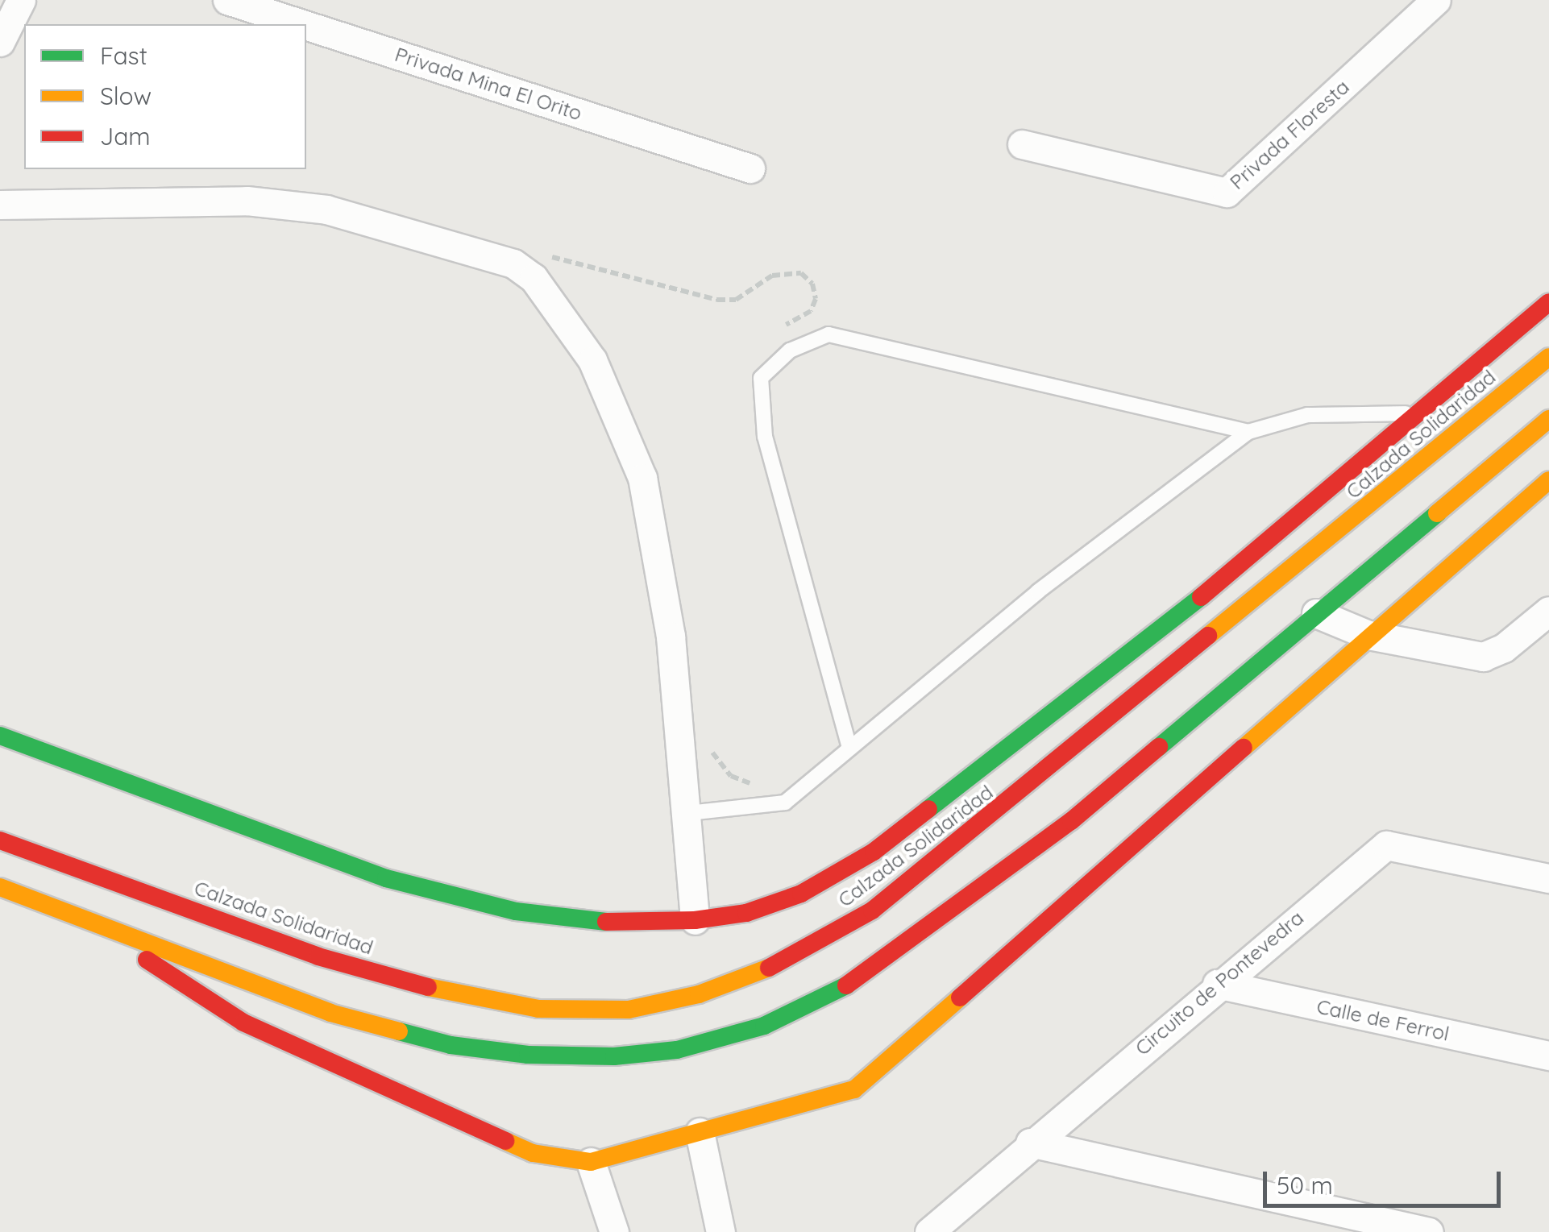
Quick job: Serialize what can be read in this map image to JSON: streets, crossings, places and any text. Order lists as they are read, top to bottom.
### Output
{
  "streets": {
    "main road": ["Calzada Solidaridad"],
    "street": [
      "Privada Mina El Orito",
      "Privada Floresta",
      "Circuito de Pontevedra",
      "Calle de Ferrol"
    ]
  },
  "crossings": [
    ["Circuito de Pontevedra", "Calle de Ferrol"]
  ],
  "legend": ["Fast", "Slow", "Jam"],
  "scale_bar": "50 m"
}
